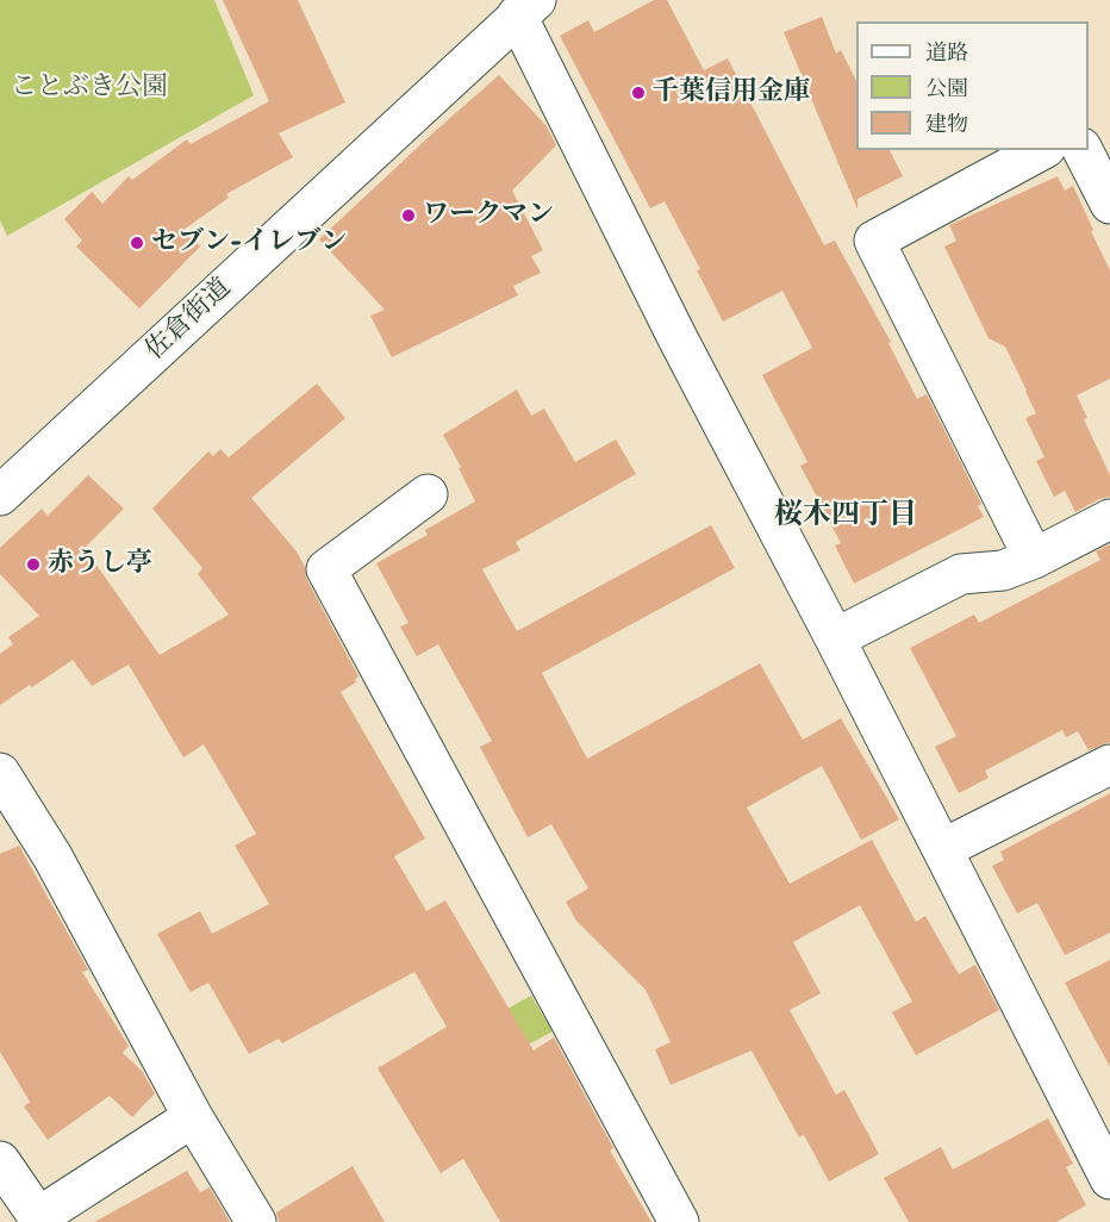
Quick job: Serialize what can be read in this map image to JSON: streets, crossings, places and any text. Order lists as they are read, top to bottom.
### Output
{
  "streets": {
    "main road": ["佐倉街道"]
  },
  "districts": ["桜木四丁目"],
  "parks": ["ことぶき公園"],
  "places": [
    "千葉信用金庫",
    "ワークマン",
    "セブン-イレブン",
    "赤うし亭"
  ],
  "legend": ["道路", "公園", "建物"]
}
